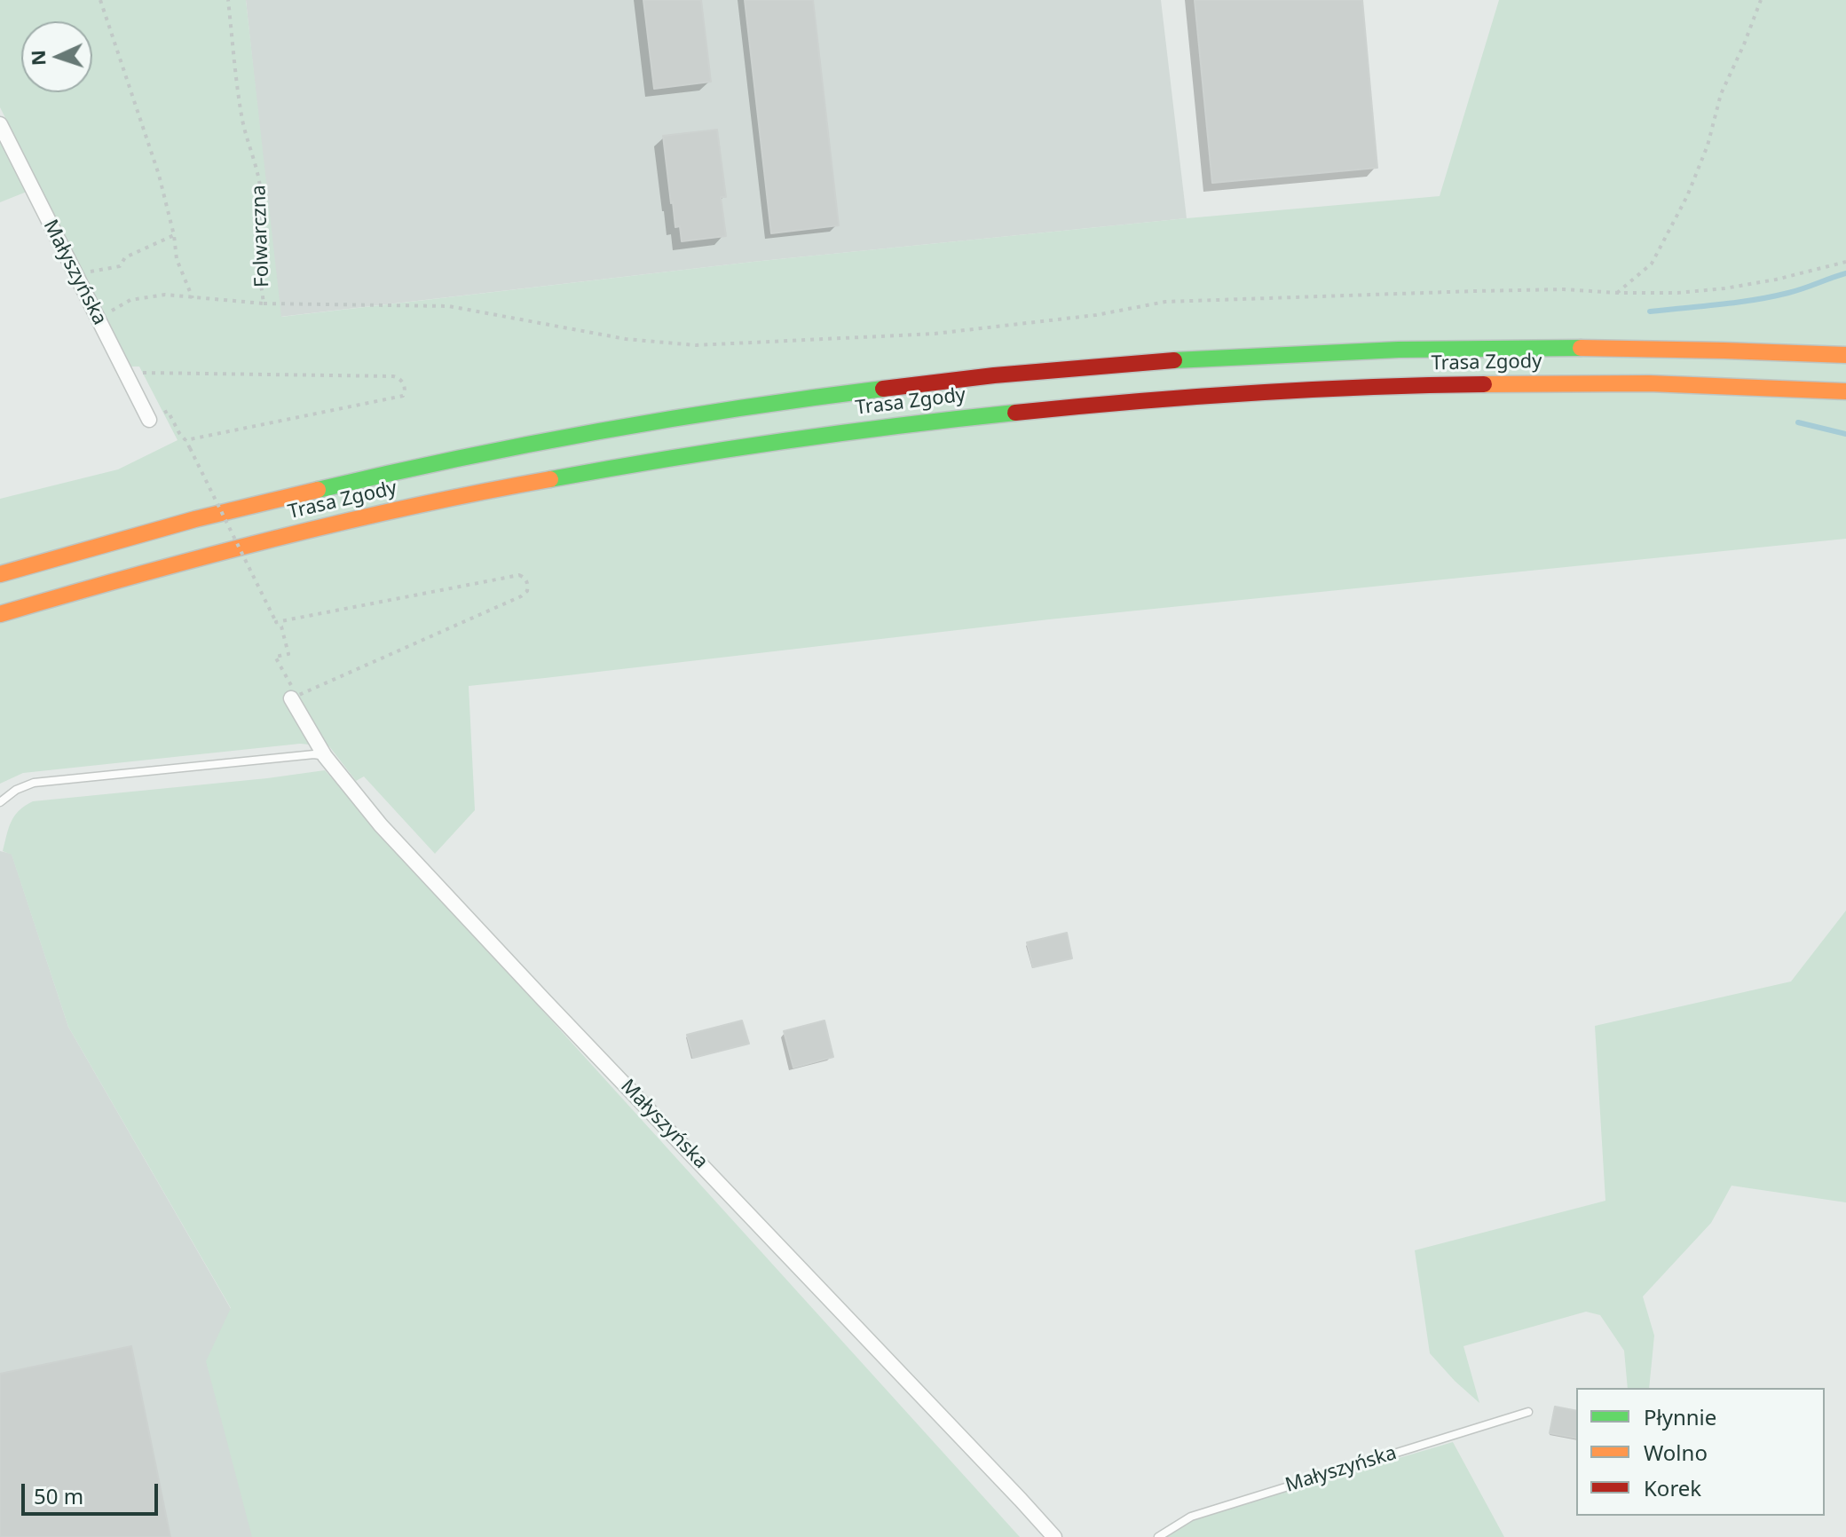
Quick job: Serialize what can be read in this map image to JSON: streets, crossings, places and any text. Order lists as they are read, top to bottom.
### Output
{
  "streets": {
    "highway": ["Trasa Zgody"],
    "street": ["Małyszyńska"],
    "path": ["Folwarczna"]
  },
  "crossings": [
    ["Folwarczna", "Małyszyńska"]
  ],
  "legend": ["Płynnie", "Wolno", "Korek"],
  "scale_bar": "50 m",
  "north": "left"
}
